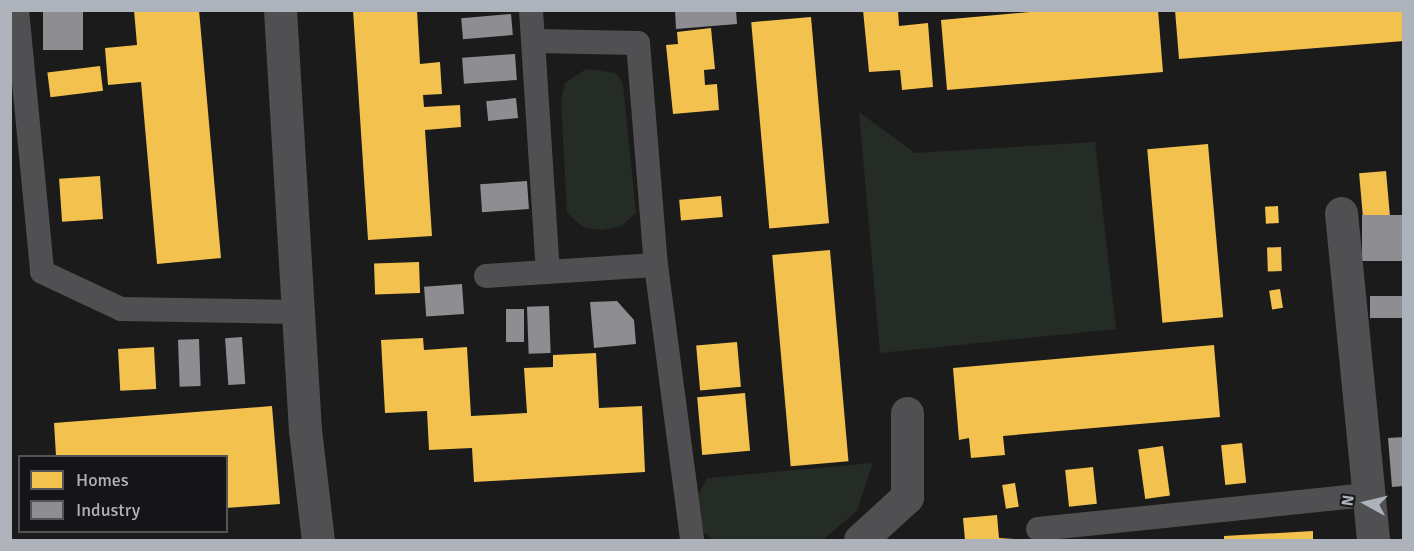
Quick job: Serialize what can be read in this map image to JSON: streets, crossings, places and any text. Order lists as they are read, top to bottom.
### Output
{
  "legend": ["Homes", "Industry"],
  "north": "left"
}
